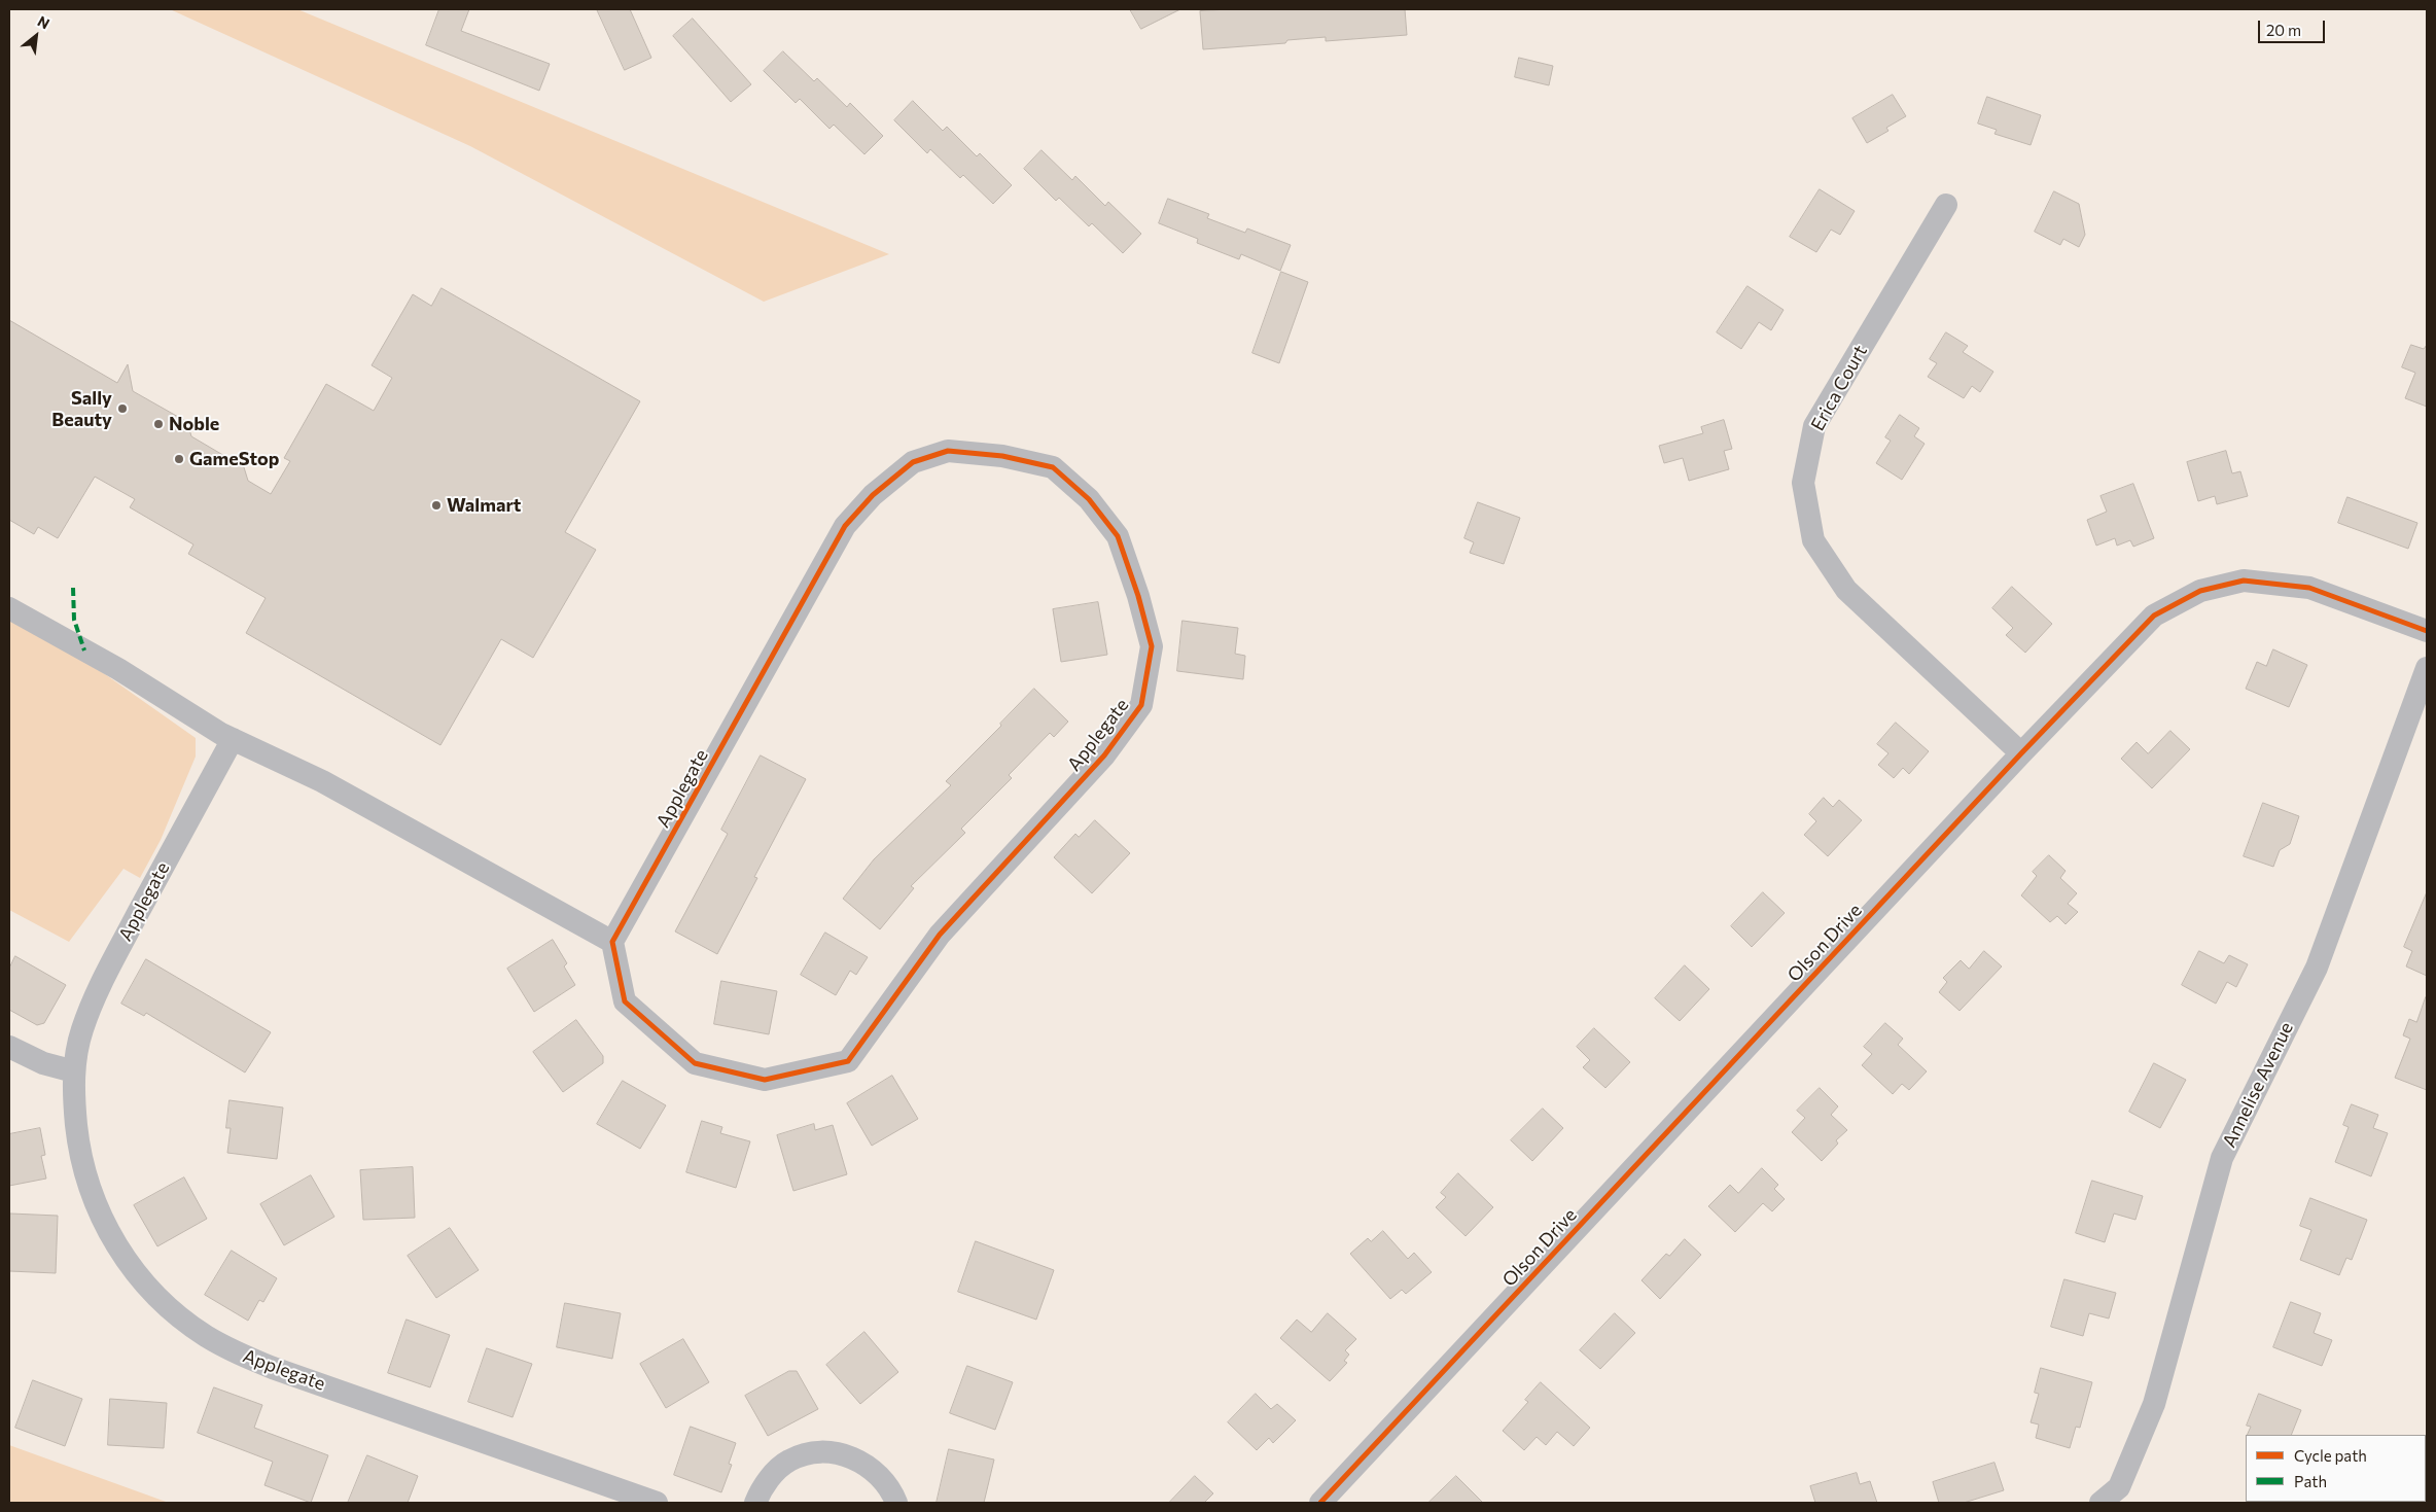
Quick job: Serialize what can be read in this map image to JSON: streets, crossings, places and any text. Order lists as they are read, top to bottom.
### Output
{
  "streets": {
    "street": [
      "Erica Court",
      "Applegate",
      "Olson Drive",
      "Annelise Avenue"
    ]
  },
  "crossings": [
    ["Erica Court", "Olson Drive"]
  ],
  "places": [
    "Sally Beauty",
    "Noble",
    "GameStop",
    "Walmart"
  ],
  "legend": ["Cycle path", "Path"],
  "scale_bar": "20 m",
  "north": "top right"
}
